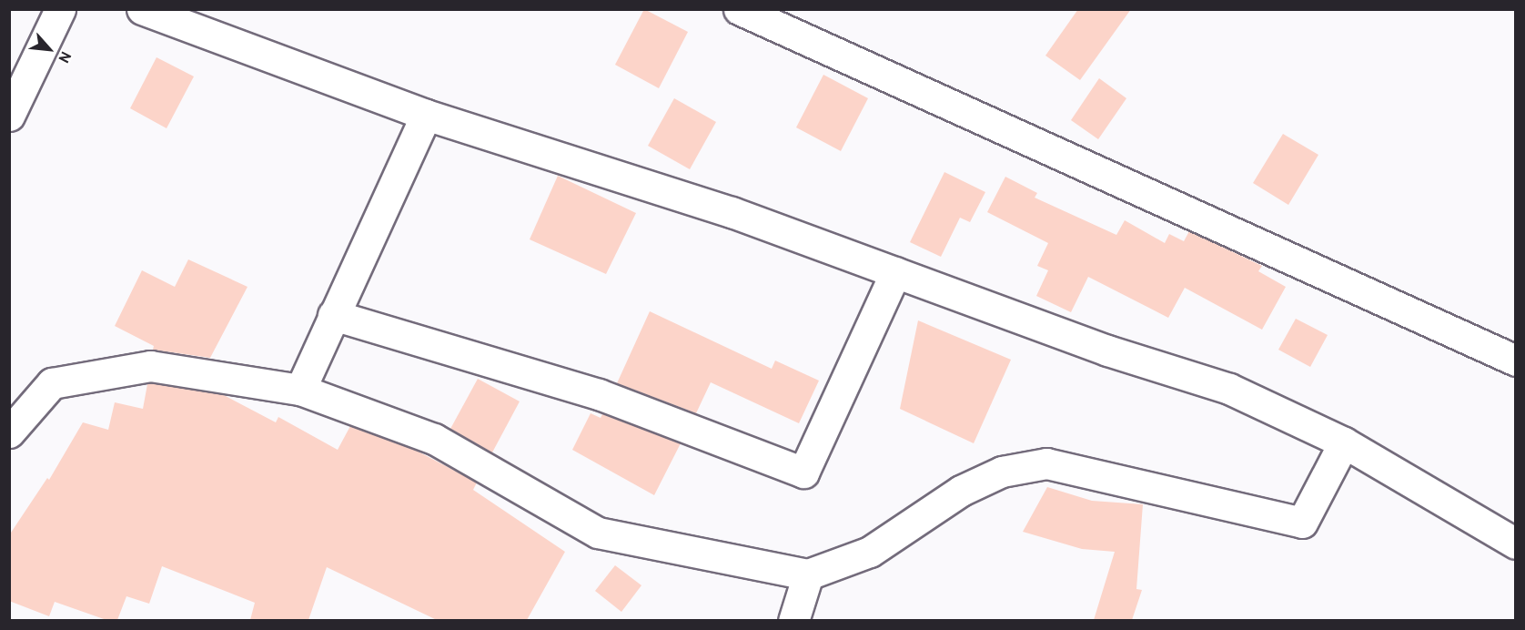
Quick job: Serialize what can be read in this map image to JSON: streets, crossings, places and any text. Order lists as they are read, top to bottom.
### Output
{
  "north": "bottom right"
}
